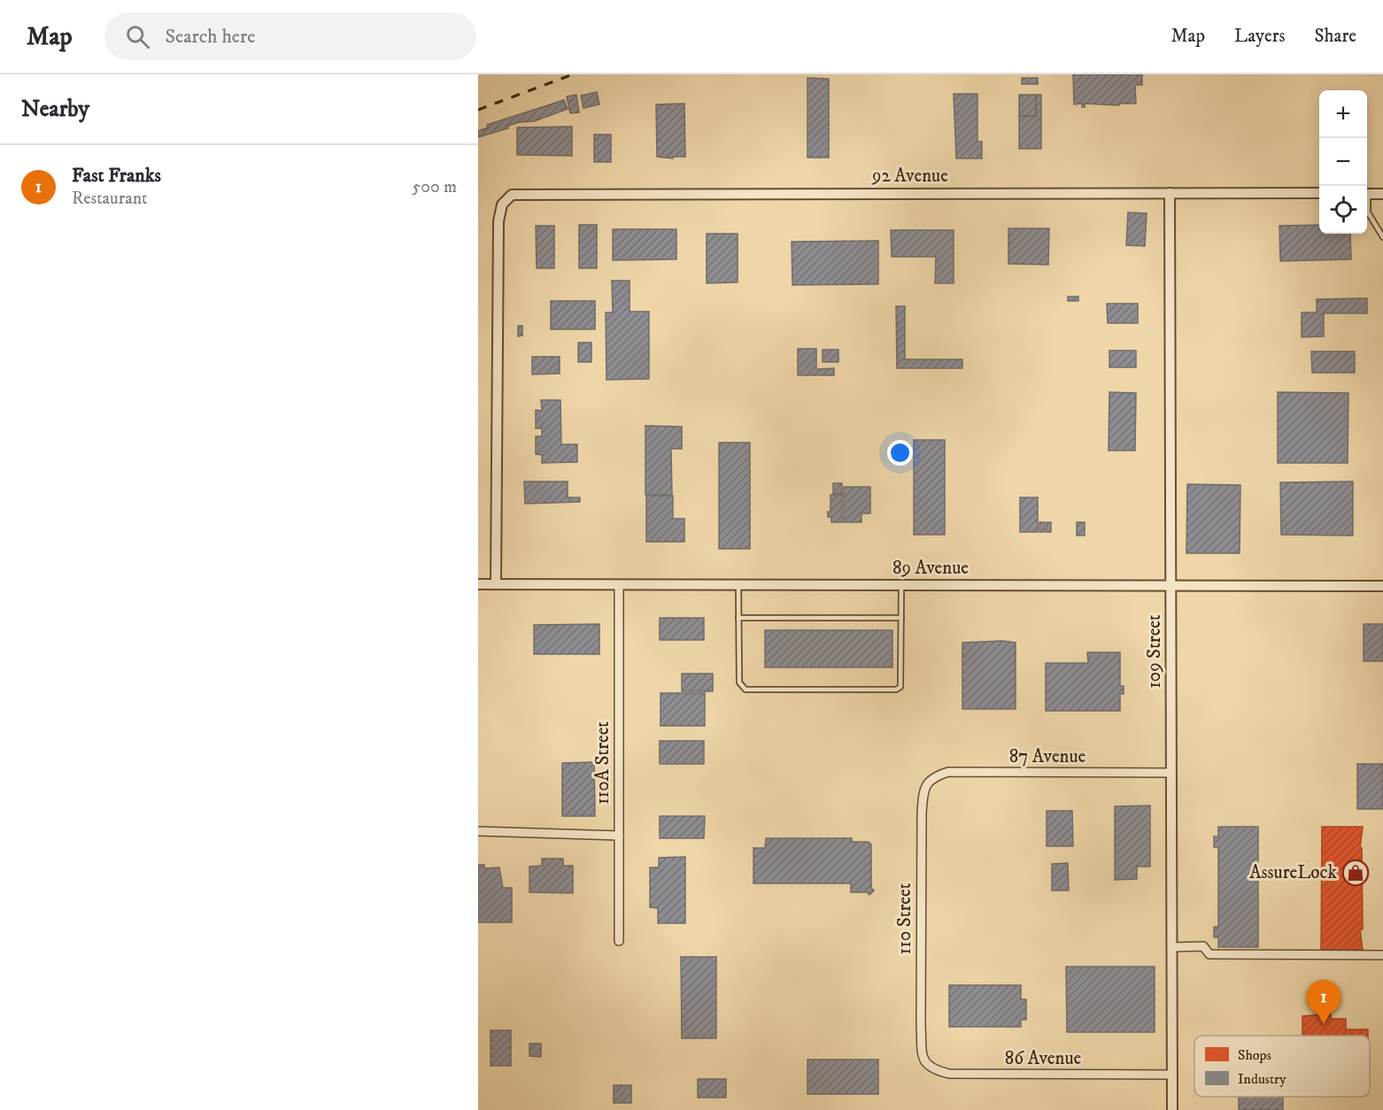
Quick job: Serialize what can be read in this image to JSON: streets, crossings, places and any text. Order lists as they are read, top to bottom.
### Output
{
  "streets": {
    "street": [
      "92 Avenue",
      "89 Avenue",
      "109 Street",
      "87 Avenue",
      "110A Street",
      "110 Street",
      "86 Avenue"
    ]
  },
  "crossings": [
    ["92 Avenue", "89 Avenue"],
    ["92 Avenue", "109 Street"],
    ["89 Avenue", "109 Street"],
    ["89 Avenue", "110A Street"],
    ["109 Street", "87 Avenue"],
    ["109 Street", "86 Avenue"],
    ["87 Avenue", "110 Street"],
    ["110 Street", "86 Avenue"]
  ],
  "places": {
    "shop": ["AssureLock"]
  },
  "legend": ["Shops", "Industry"],
  "page": {
    "header": "Map",
    "search": "Search here",
    "nav": ["Map", "Layers", "Share"],
    "heading": "Nearby",
    "map_buttons": ["+", "−"],
    "list": [
      {
        "mark": "1",
        "name": "Fast Franks",
        "note": "Restaurant",
        "value": "500 m"
      }
    ],
    "pins": "1"
  }
}
